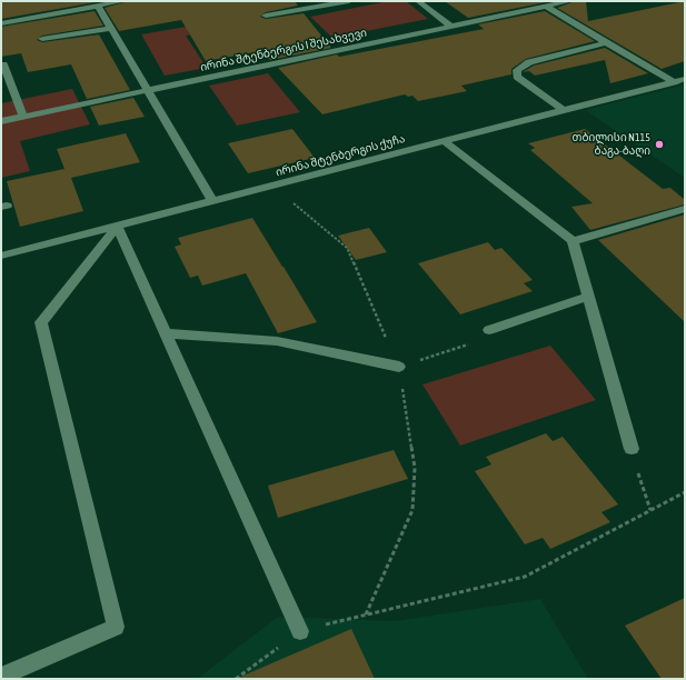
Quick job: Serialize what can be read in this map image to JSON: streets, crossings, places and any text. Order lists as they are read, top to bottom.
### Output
{
  "streets": {
    "lane": ["ირინა შტენბერგის I შესახვევი", "ირინა შტენბერგის ქუჩა"]
  },
  "places": ["თბილისი N115 ბაგა-ბაღი"]
}
